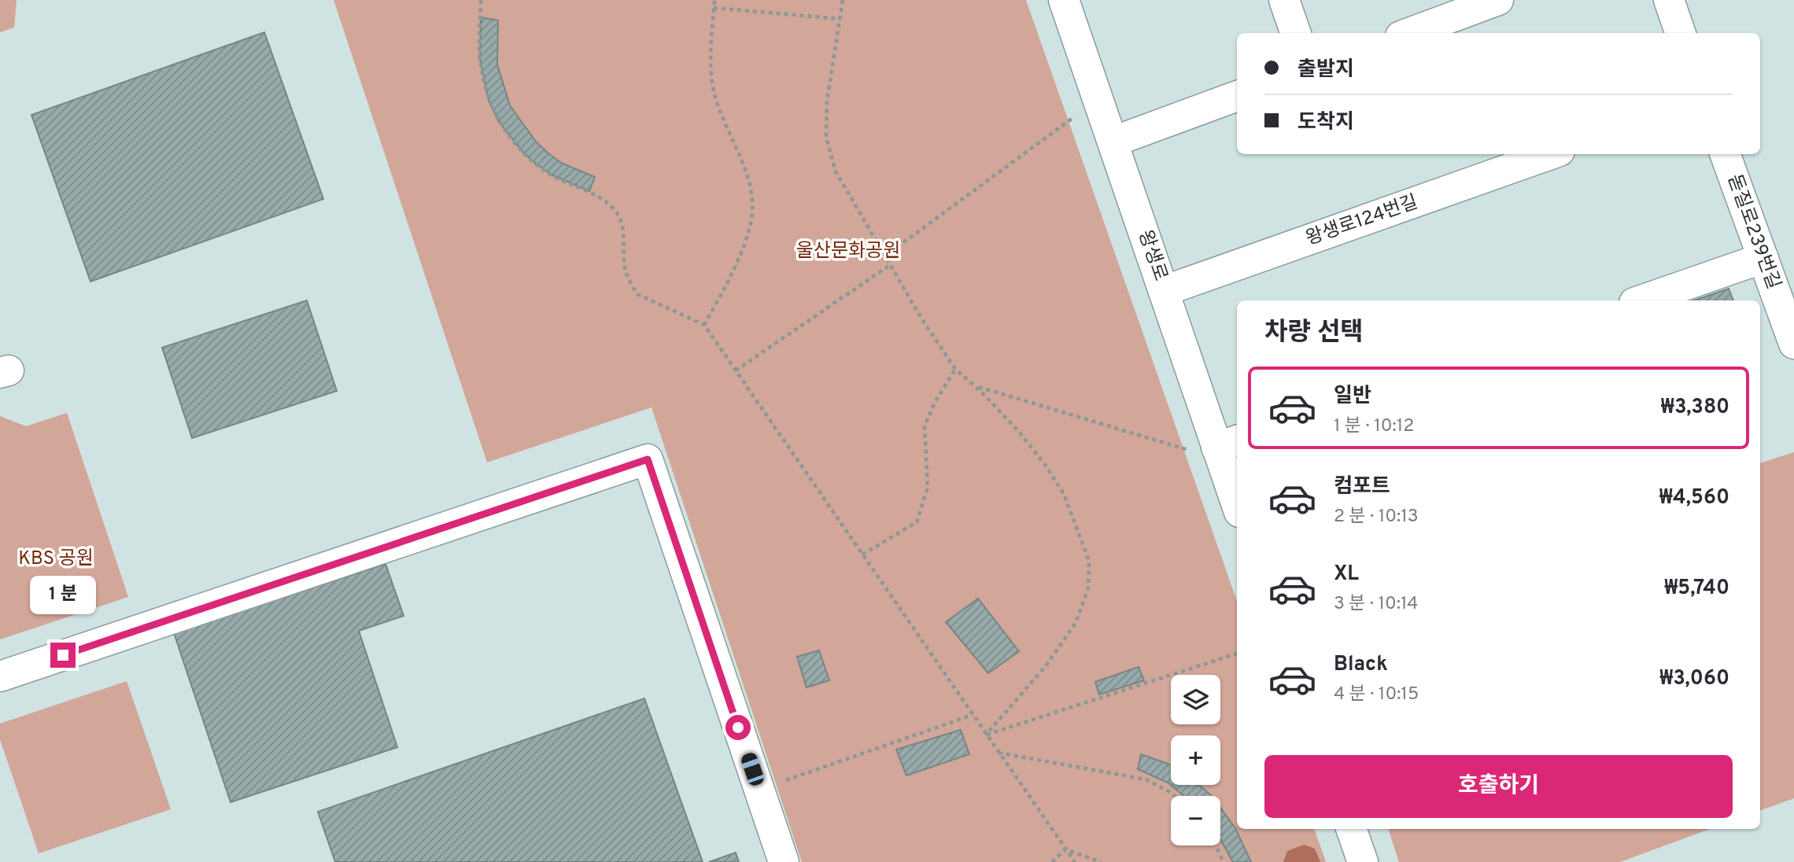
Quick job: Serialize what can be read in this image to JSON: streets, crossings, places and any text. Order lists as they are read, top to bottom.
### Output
{
  "streets": {
    "street": ["왕생로124번길", "돋질로239번길", "왕생로"]
  },
  "crossings": [
    ["왕생로124번길", "왕생로"]
  ],
  "parks": ["울산문화공원", "KBS 공원"],
  "page": {
    "banner": ["출발지", "도착지"],
    "heading": "차량 선택",
    "list": [
      {
        "name": "일반",
        "note": "1 분 · 10:12",
        "value": "₩3,380"
      },
      {
        "name": "컴포트",
        "note": "2 분 · 10:13",
        "value": "₩4,560"
      },
      {
        "name": "XL",
        "note": "3 분 · 10:14",
        "value": "₩5,740"
      },
      {
        "name": "Black",
        "note": "4 분 · 10:15",
        "value": "₩3,060"
      }
    ],
    "bubble": "1 분",
    "map_buttons": ["+", "−"],
    "buttons": "호출하기"
  }
}
